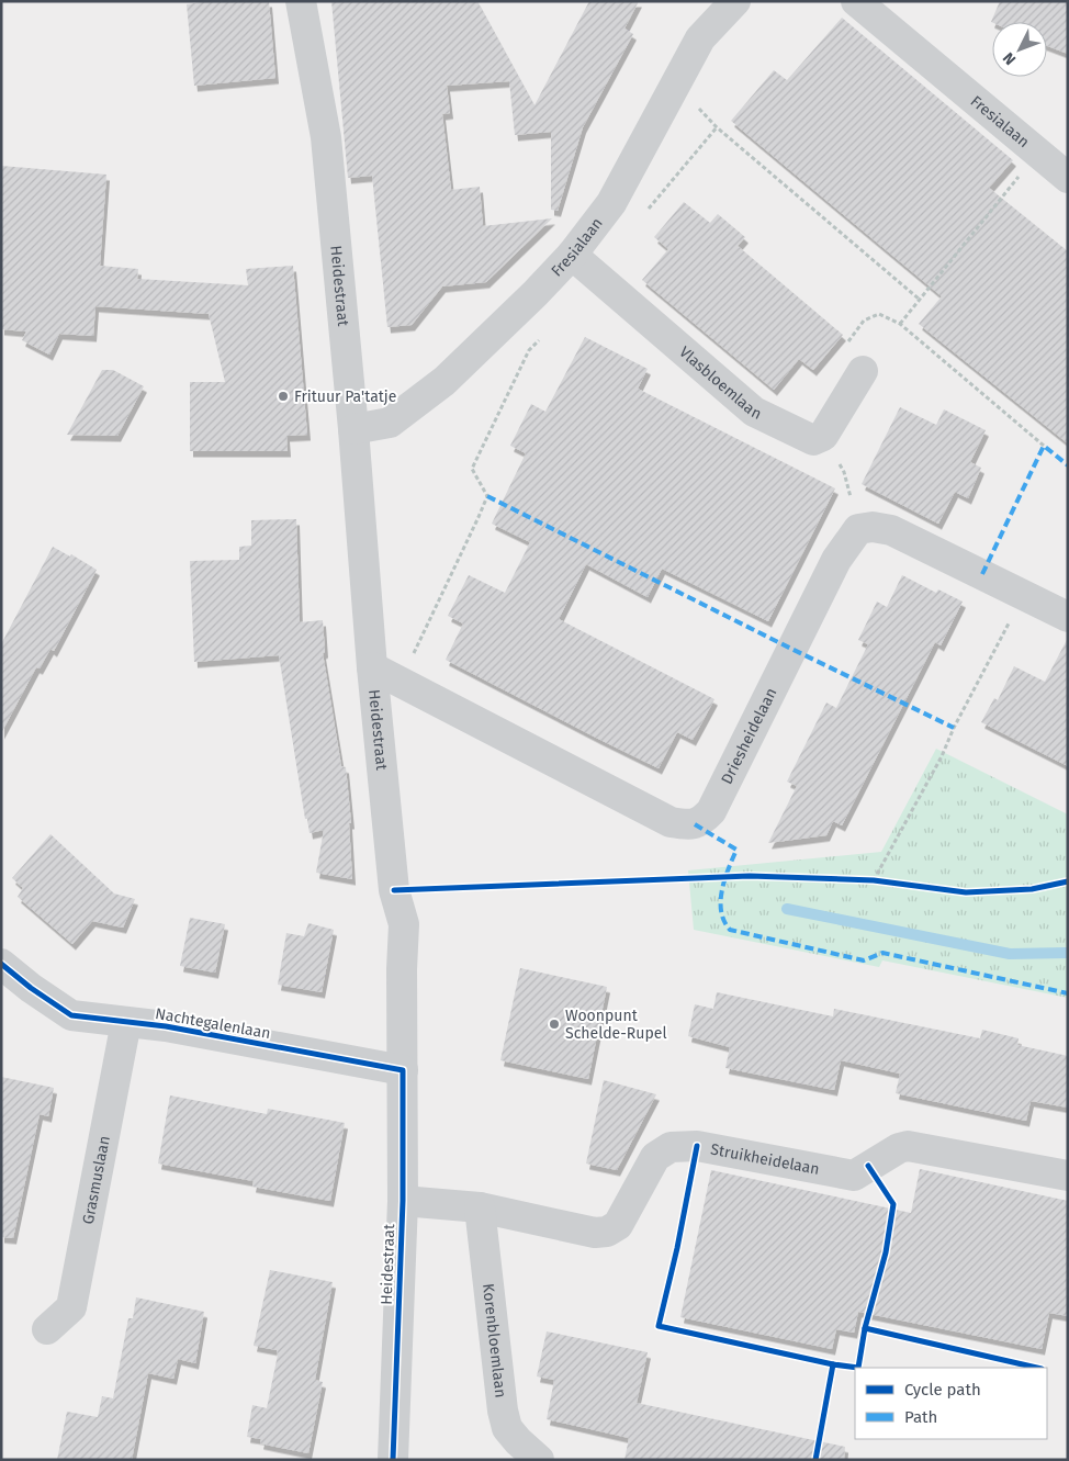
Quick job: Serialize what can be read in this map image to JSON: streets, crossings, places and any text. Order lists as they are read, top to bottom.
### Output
{
  "streets": {
    "street": [
      "Fresialaan",
      "Heidestraat",
      "Vlasbloemlaan",
      "Driesheidelaan",
      "Nachtegalenlaan",
      "Struikheidelaan",
      "Grasmuslaan",
      "Korenbloemlaan"
    ]
  },
  "crossings": [
    ["Fresialaan", "Heidestraat"],
    ["Fresialaan", "Vlasbloemlaan"],
    ["Heidestraat", "Driesheidelaan"],
    ["Heidestraat", "Nachtegalenlaan"],
    ["Heidestraat", "Struikheidelaan"],
    ["Nachtegalenlaan", "Grasmuslaan"],
    ["Struikheidelaan", "Korenbloemlaan"]
  ],
  "places": ["Frituur Pa'tatje", "Woonpunt Schelde-Rupel"],
  "legend": ["Cycle path", "Path"],
  "north": "bottom left"
}
